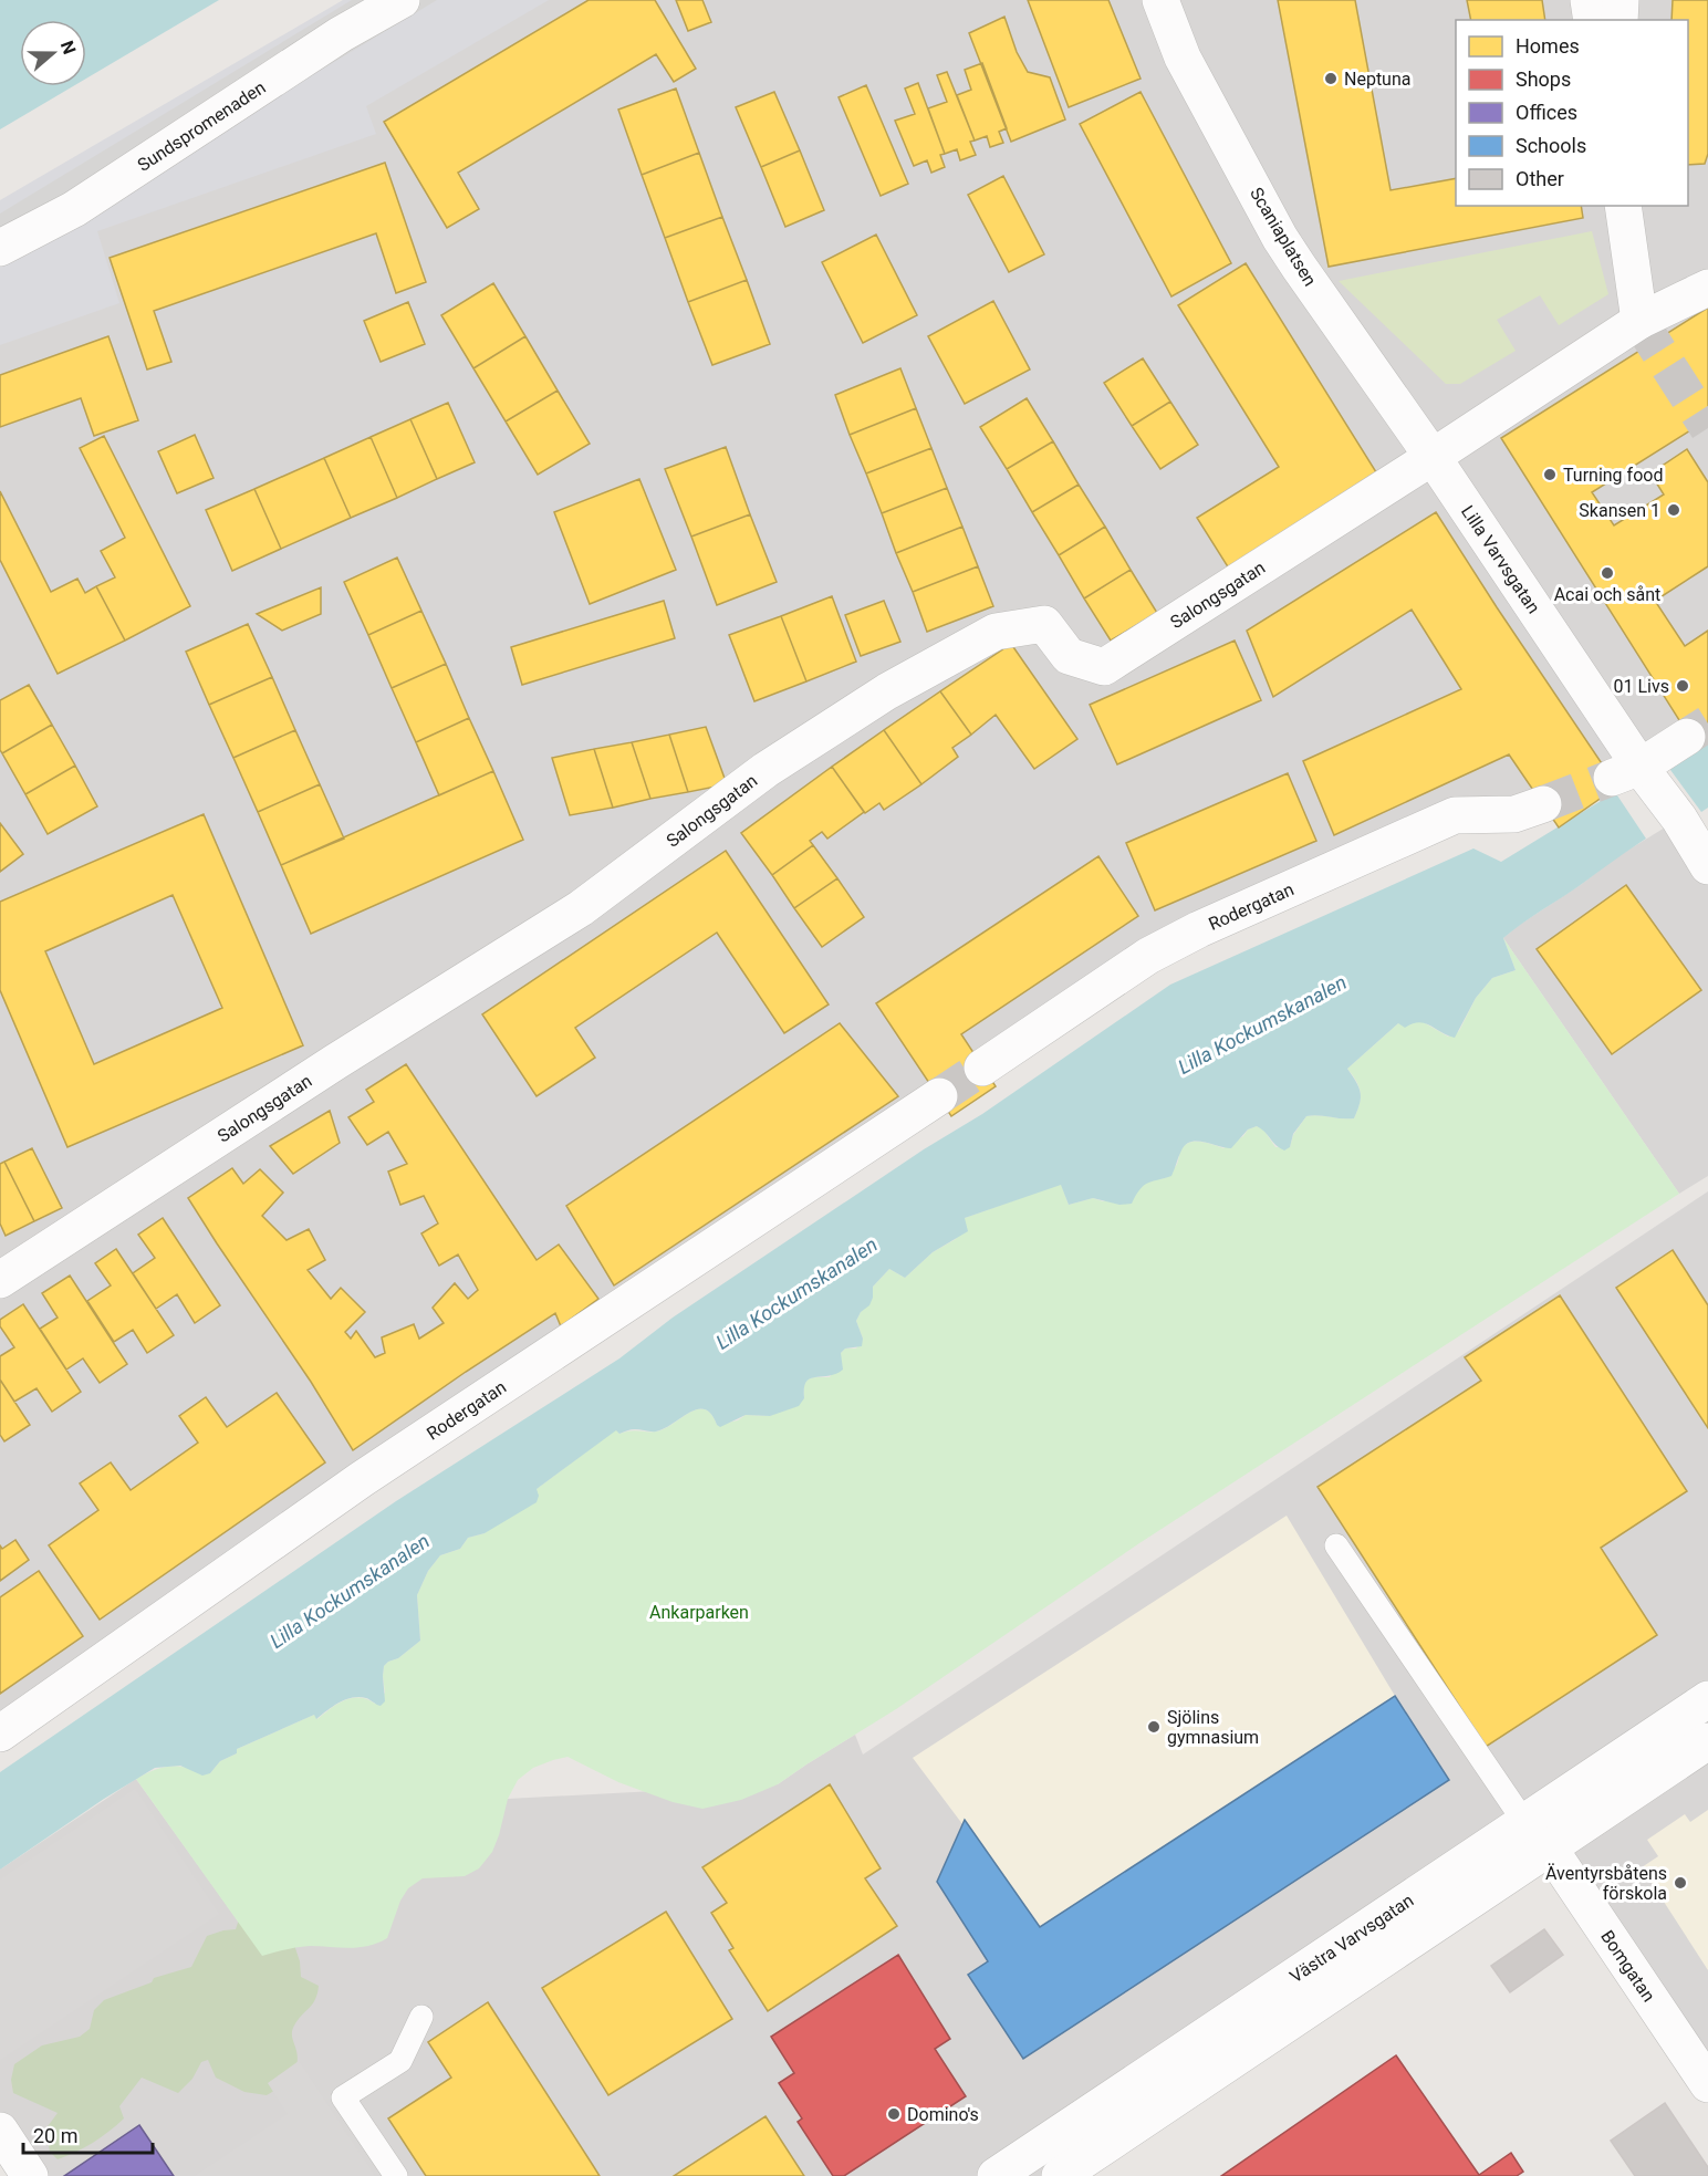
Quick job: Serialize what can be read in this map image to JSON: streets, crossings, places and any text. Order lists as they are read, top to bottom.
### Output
{
  "streets": {
    "street": [
      "Sundspromenaden",
      "Scaniaplatsen",
      "Lilla Varvsgatan",
      "Salongsgatan",
      "Rodergatan",
      "Västra Varvsgatan",
      "Bomgatan"
    ]
  },
  "crossings": [
    ["Scaniaplatsen", "Lilla Varvsgatan"],
    ["Scaniaplatsen", "Salongsgatan"],
    ["Lilla Varvsgatan", "Salongsgatan"],
    ["Västra Varvsgatan", "Bomgatan"]
  ],
  "water": ["Lilla Kockumskanalen"],
  "parks": ["Ankarparken"],
  "places": [
    "Neptuna",
    "Turning food",
    "Skansen 1",
    "Acai och sånt",
    "01 Livs",
    "Sjölins gymnasium",
    "Äventyrsbåtens förskola",
    "Domino's"
  ],
  "legend": [
    "Homes",
    "Shops",
    "Offices",
    "Schools",
    "Other"
  ],
  "scale_bar": "20 m",
  "north": "right"
}
